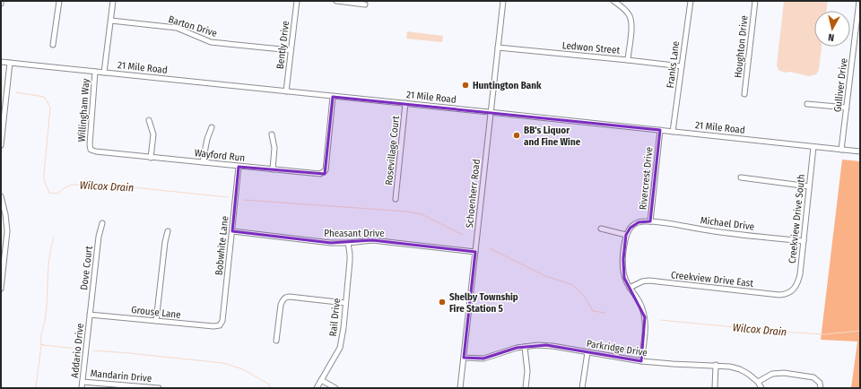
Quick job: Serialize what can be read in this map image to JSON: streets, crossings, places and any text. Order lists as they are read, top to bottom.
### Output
{
  "streets": {
    "street": [
      "Barton Drive",
      "Bently Drive",
      "Houghton Drive",
      "Ledwon Street",
      "Franks Lane",
      "21 Mile Road",
      "Gulliver Drive",
      "Willingham Way",
      "Rosevillage Court",
      "Wayford Run",
      "Rivercrest Drive",
      "Schoenherr Road",
      "Creekview Drive South",
      "Michael Drive",
      "Pheasant Drive",
      "Bobwhite Lane",
      "Dove Court",
      "Creekview Drive East",
      "Grouse Lane",
      "Rail Drive",
      "Parkridge Drive",
      "Addario Drive",
      "Mandarin Drive"
    ]
  },
  "crossings": [
    ["Barton Drive", "Bently Drive"],
    ["Bently Drive", "21 Mile Road"],
    ["Ledwon Street", "Franks Lane"],
    ["Ledwon Street", "Schoenherr Road"],
    ["Franks Lane", "21 Mile Road"],
    ["21 Mile Road", "Gulliver Drive"],
    ["21 Mile Road", "Willingham Way"],
    ["21 Mile Road", "Rosevillage Court"],
    ["21 Mile Road", "Wayford Run"],
    ["21 Mile Road", "Rivercrest Drive"],
    ["21 Mile Road", "Schoenherr Road"],
    ["21 Mile Road", "Creekview Drive South"],
    ["Willingham Way", "Wayford Run"],
    ["Wayford Run", "Bobwhite Lane"],
    ["Rivercrest Drive", "Michael Drive"],
    ["Schoenherr Road", "Pheasant Drive"],
    ["Schoenherr Road", "Parkridge Drive"],
    ["Creekview Drive South", "Michael Drive"],
    ["Creekview Drive South", "Creekview Drive East"],
    ["Pheasant Drive", "Bobwhite Lane"],
    ["Pheasant Drive", "Rail Drive"],
    ["Bobwhite Lane", "Grouse Lane"],
    ["Dove Court", "Grouse Lane"],
    ["Dove Court", "Addario Drive"],
    ["Grouse Lane", "Addario Drive"],
    ["Addario Drive", "Mandarin Drive"]
  ],
  "water": ["Wilcox Drain"],
  "places": ["Huntington Bank", "BB's Liquor and Fine Wine", "Shelby Township Fire Station 5"],
  "north": "bottom"
}
